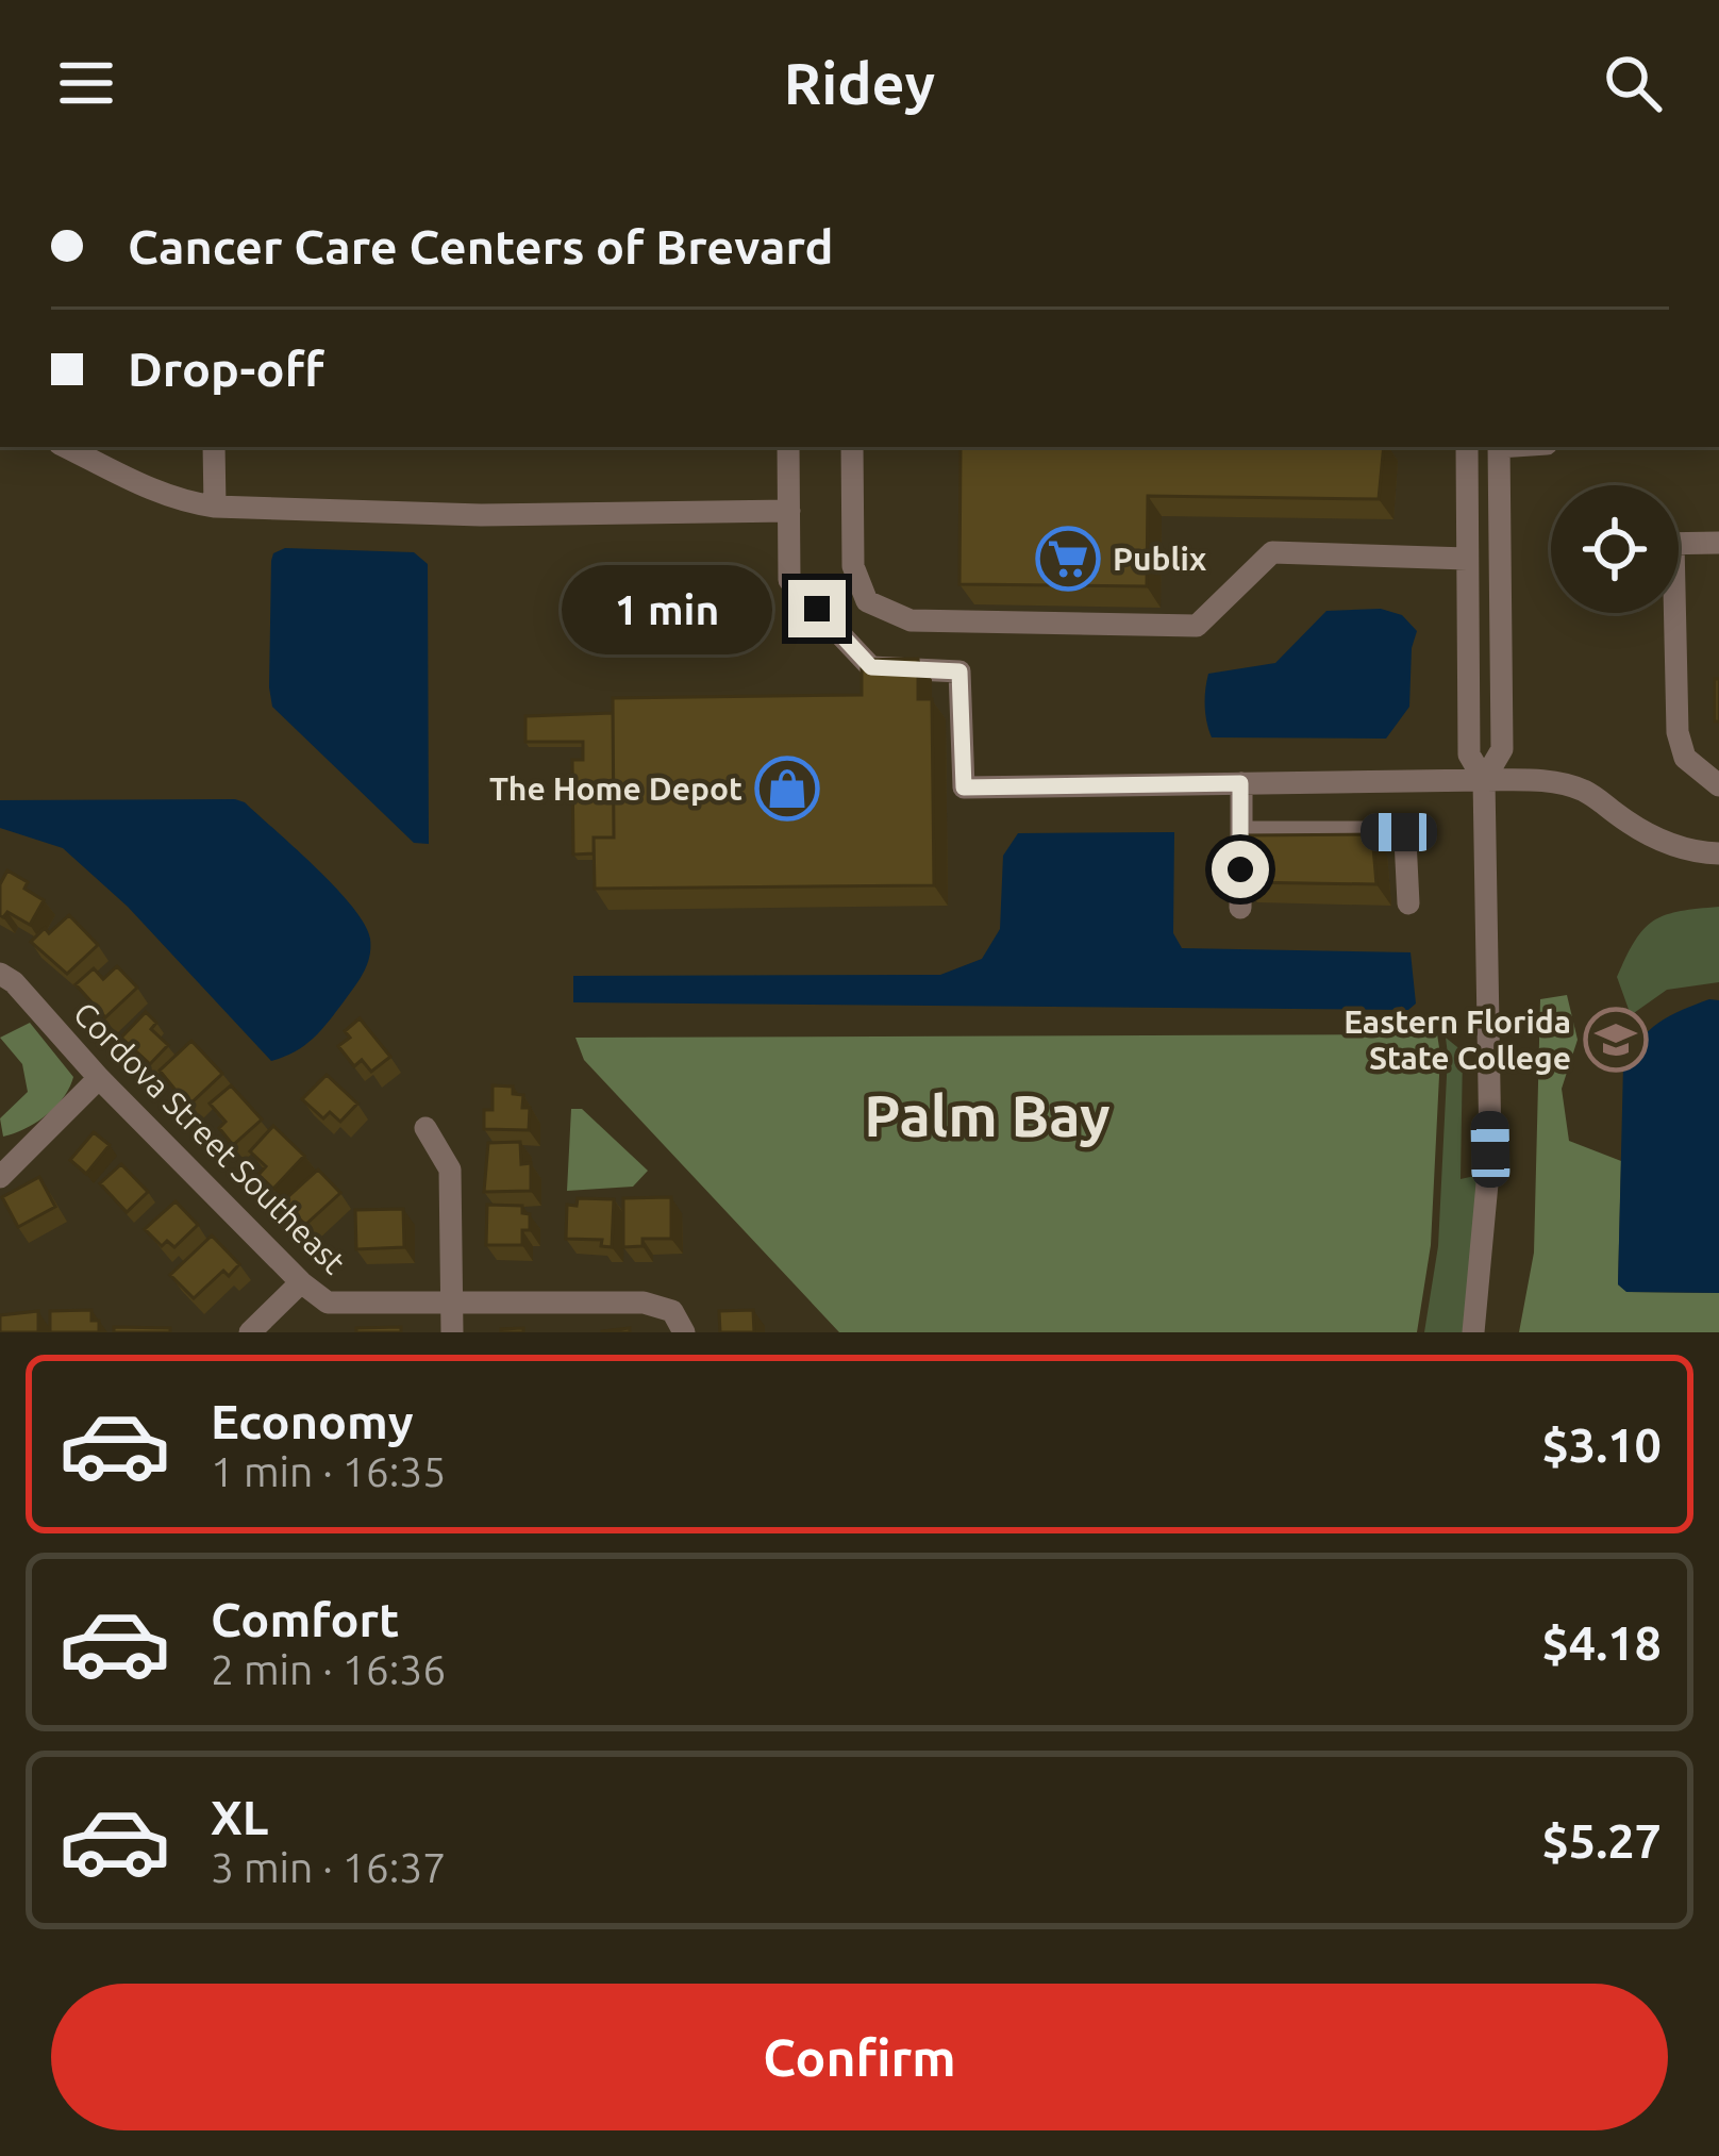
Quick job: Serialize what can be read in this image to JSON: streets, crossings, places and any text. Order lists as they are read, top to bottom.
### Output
{
  "streets": {
    "street": ["Cordova Street Southeast"]
  },
  "districts": ["Palm Bay"],
  "places": {
    "supermarket": ["Publix"],
    "shop": ["The Home Depot"],
    "school or university": ["Eastern Florida State College"]
  },
  "page": {
    "header": "Ridey",
    "banner": ["Cancer Care Centers of Brevard", "Drop-off"],
    "bubble": "1 min",
    "list": [
      {
        "name": "Economy",
        "note": "1 min · 16:35",
        "value": "$3.10"
      },
      {
        "name": "Comfort",
        "note": "2 min · 16:36",
        "value": "$4.18"
      },
      {
        "name": "XL",
        "note": "3 min · 16:37",
        "value": "$5.27"
      }
    ],
    "buttons": "Confirm"
  }
}
